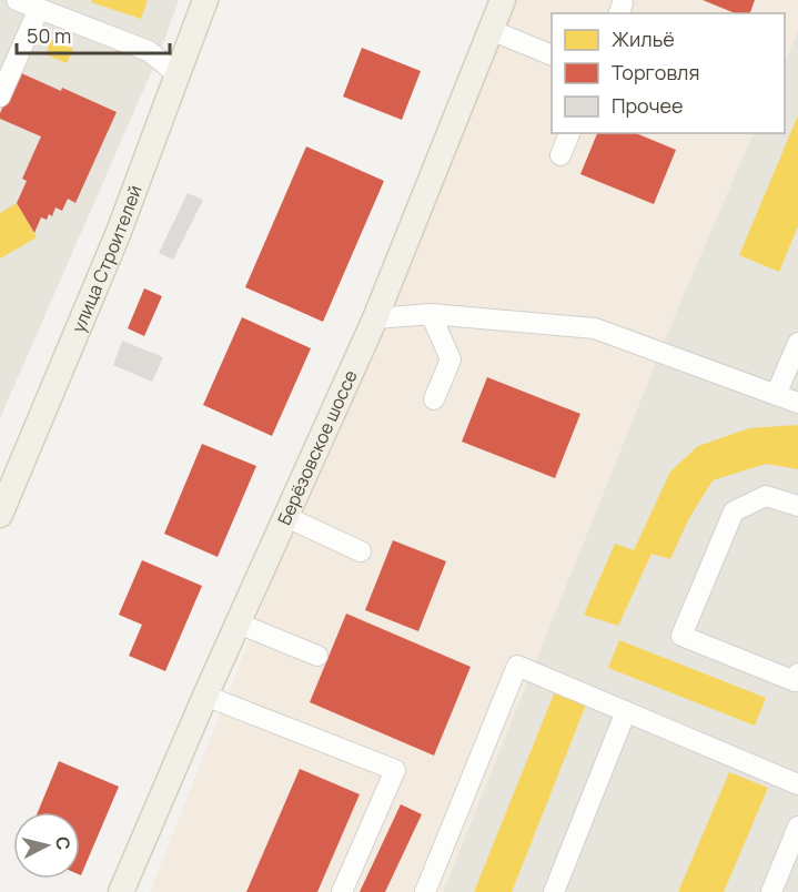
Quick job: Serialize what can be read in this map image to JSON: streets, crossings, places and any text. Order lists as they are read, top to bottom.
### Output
{
  "streets": {
    "main road": ["улица Строителей", "Берёзовское шоссе"]
  },
  "legend": ["Жильё", "Торговля", "Прочее"],
  "scale_bar": "50 m",
  "north": "right"
}
